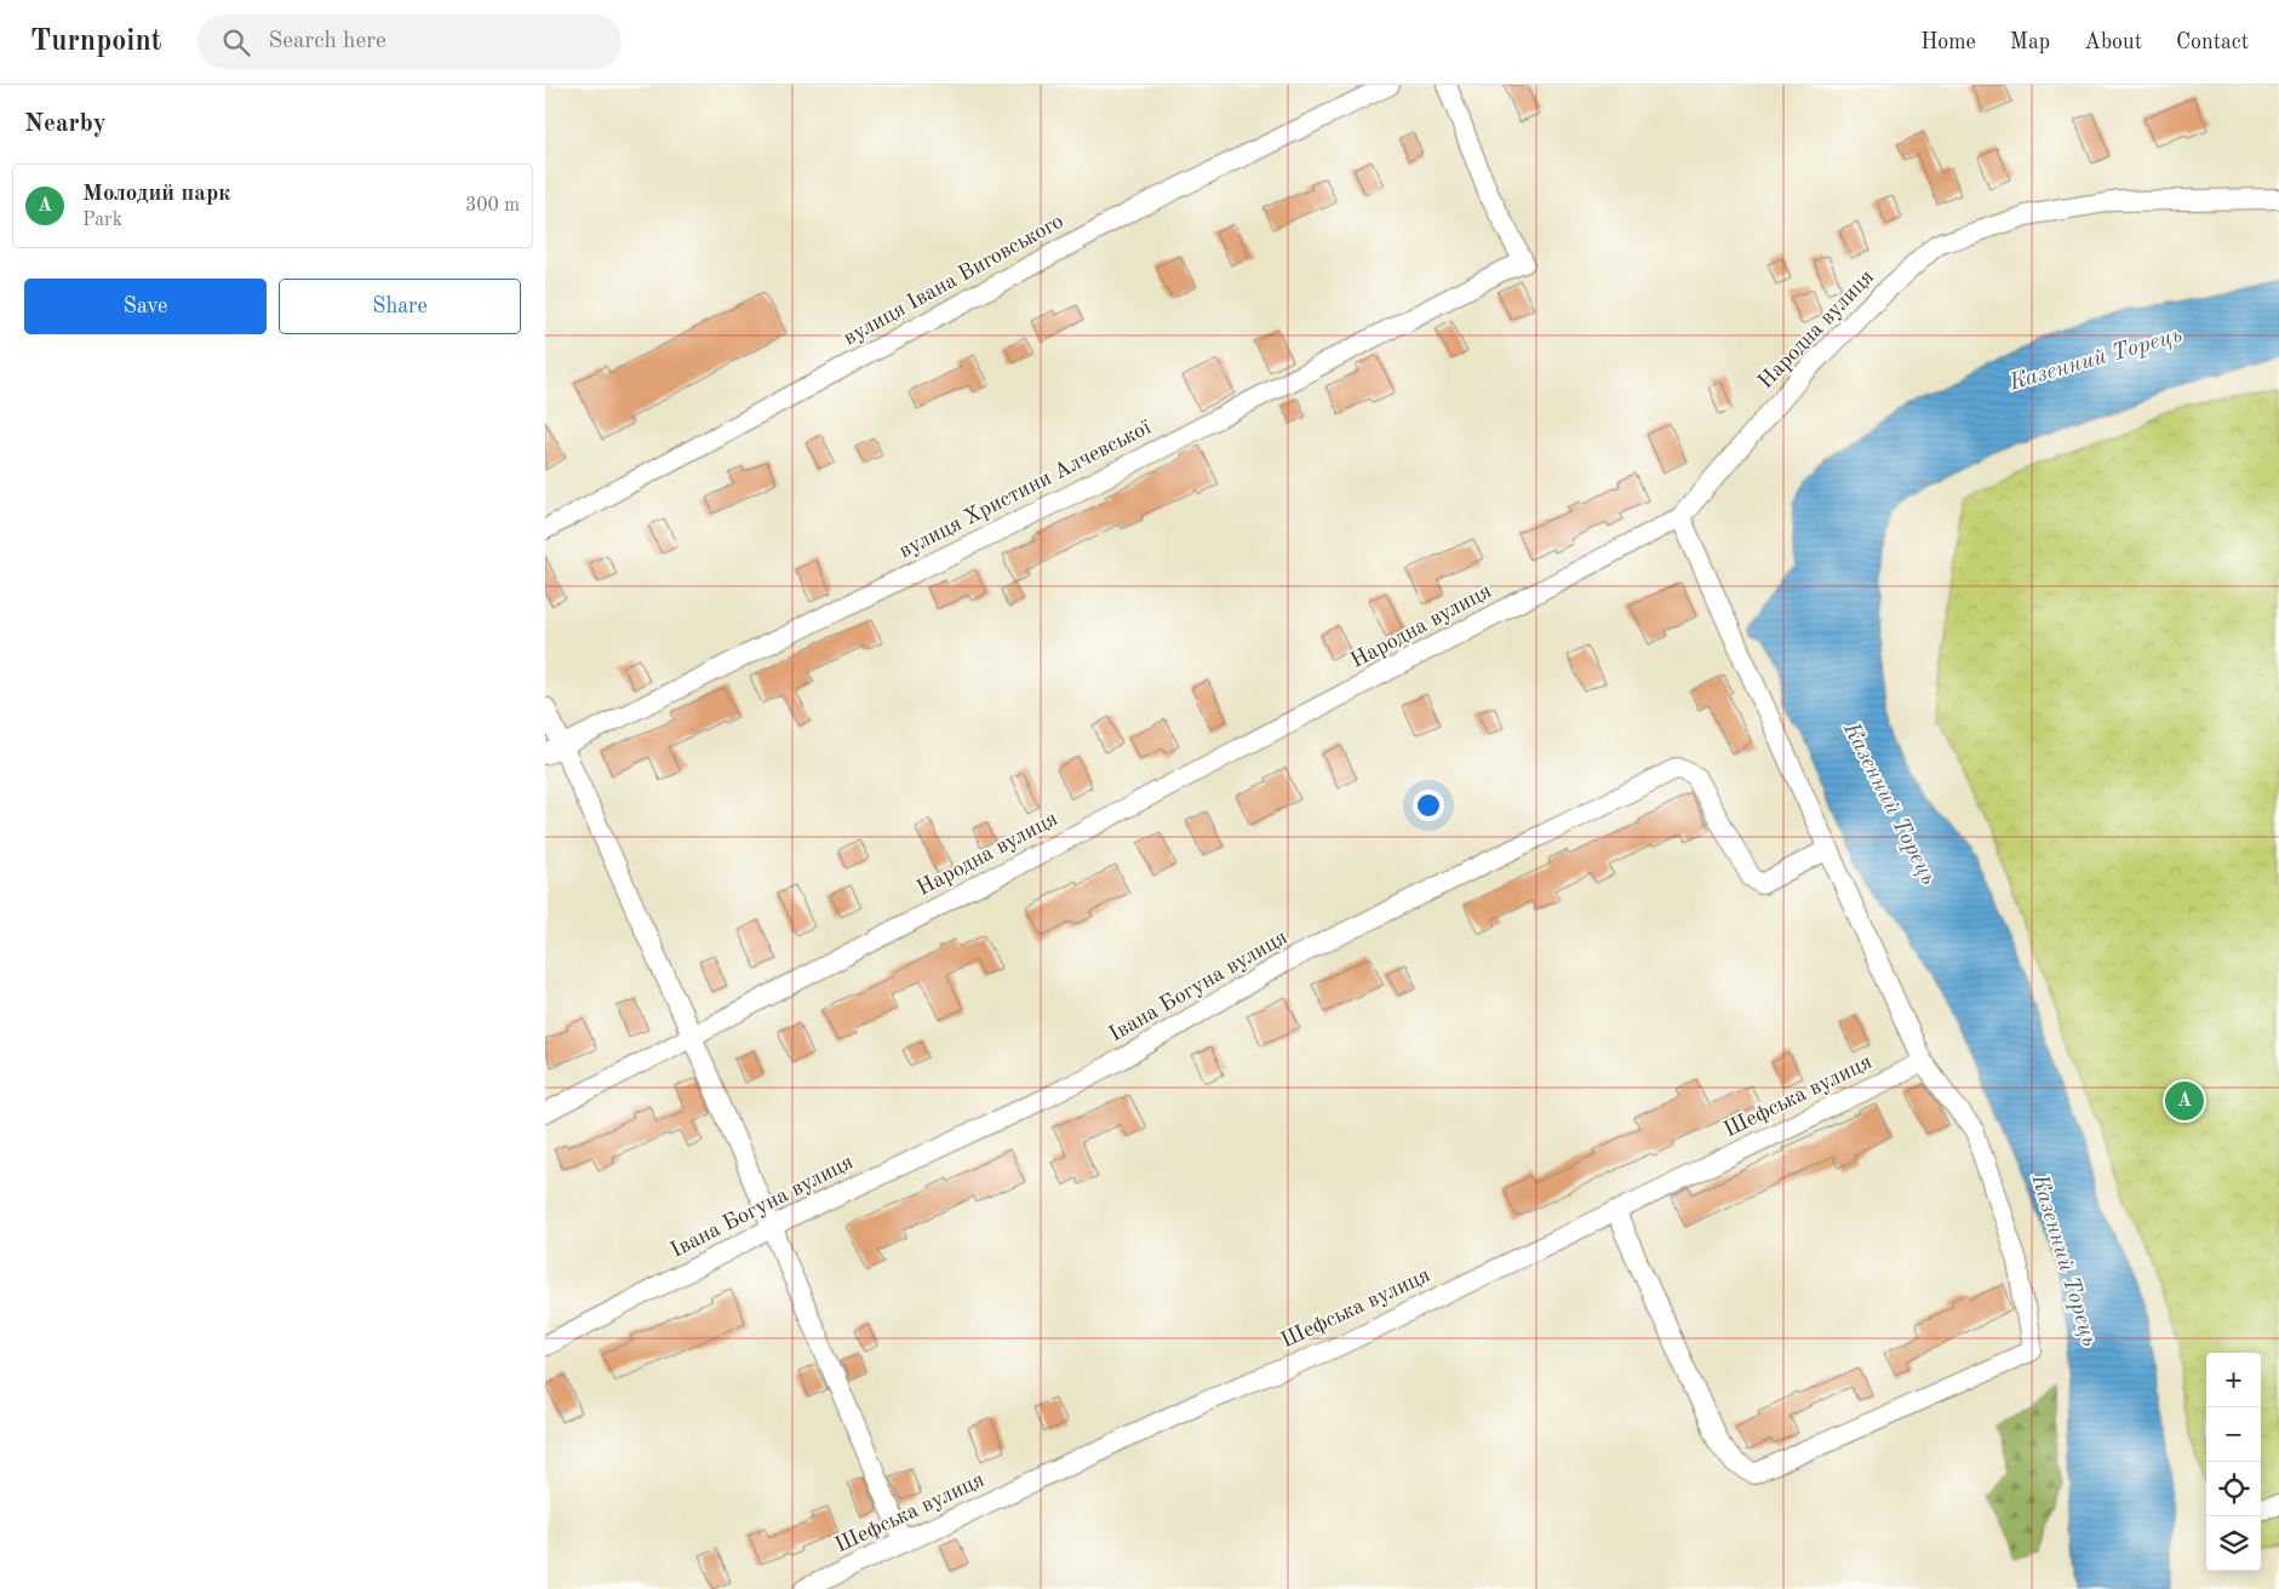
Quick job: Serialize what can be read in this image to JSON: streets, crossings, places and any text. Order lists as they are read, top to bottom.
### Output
{
  "streets": {
    "street": [
      "вулиця Івана Виговського",
      "Народна вулиця",
      "вулиця Христини Алчевської",
      "Івана Богуна вулиця",
      "Шефська вулиця"
    ]
  },
  "water": ["Казенний Торець"],
  "page": {
    "header": "Turnpoint",
    "search": "Search here",
    "nav": [
      "Home",
      "Map",
      "About",
      "Contact"
    ],
    "heading": "Nearby",
    "list": [
      {
        "mark": "A",
        "name": "Молодий парк",
        "note": "Park",
        "value": "300 m"
      }
    ],
    "buttons": ["Save", "Share"],
    "pins": "A",
    "map_buttons": ["+", "−"]
  }
}
